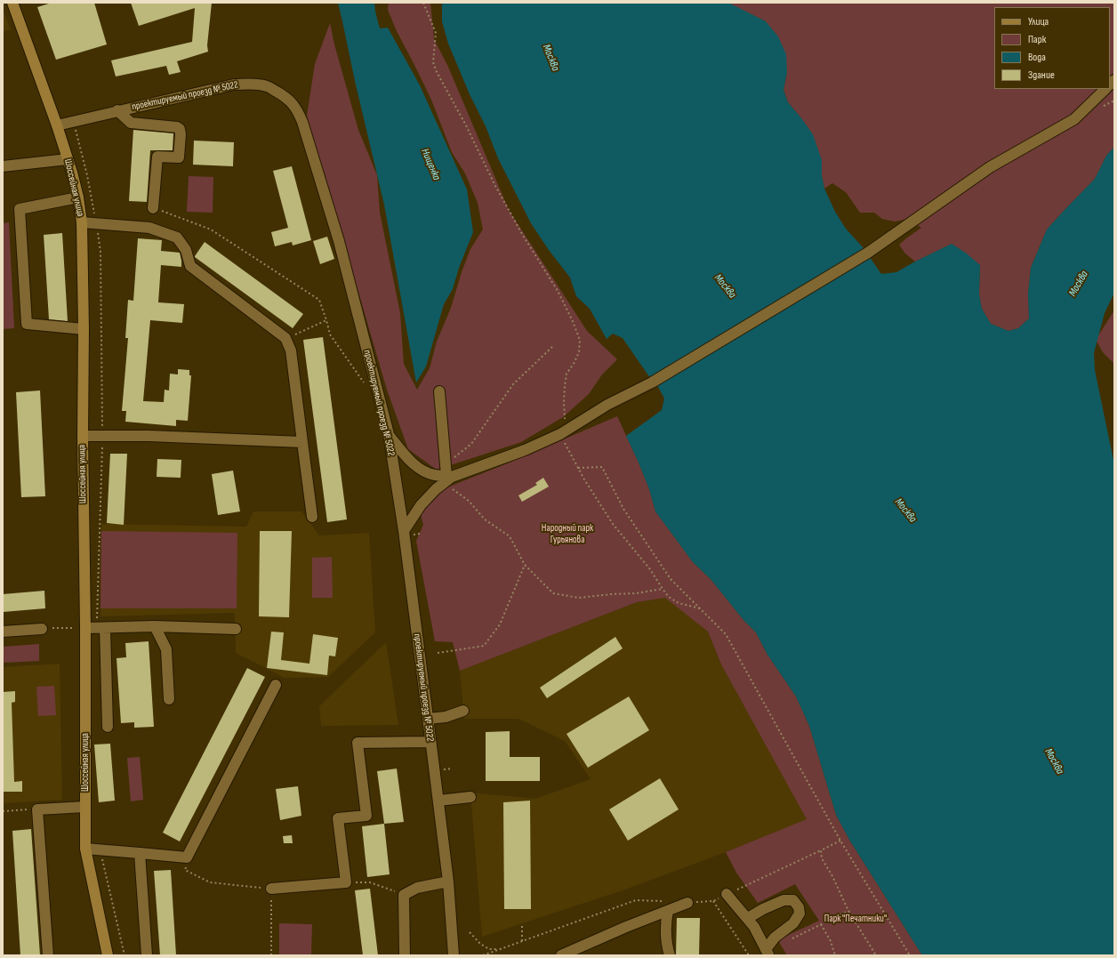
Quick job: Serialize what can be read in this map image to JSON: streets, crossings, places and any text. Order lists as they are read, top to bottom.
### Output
{
  "streets": {
    "main road": ["Шоссейная улица"],
    "street": ["проектируемый проезд № 5022"]
  },
  "crossings": [
    ["проектируемый проезд № 5022", "Шоссейная улица"]
  ],
  "water": ["Москва", "Нищенка"],
  "parks": ["Народный парк Гурьянова", "Парк \"Печатники\""],
  "legend": [
    "Улица",
    "Парк",
    "Вода",
    "Здание"
  ]
}
